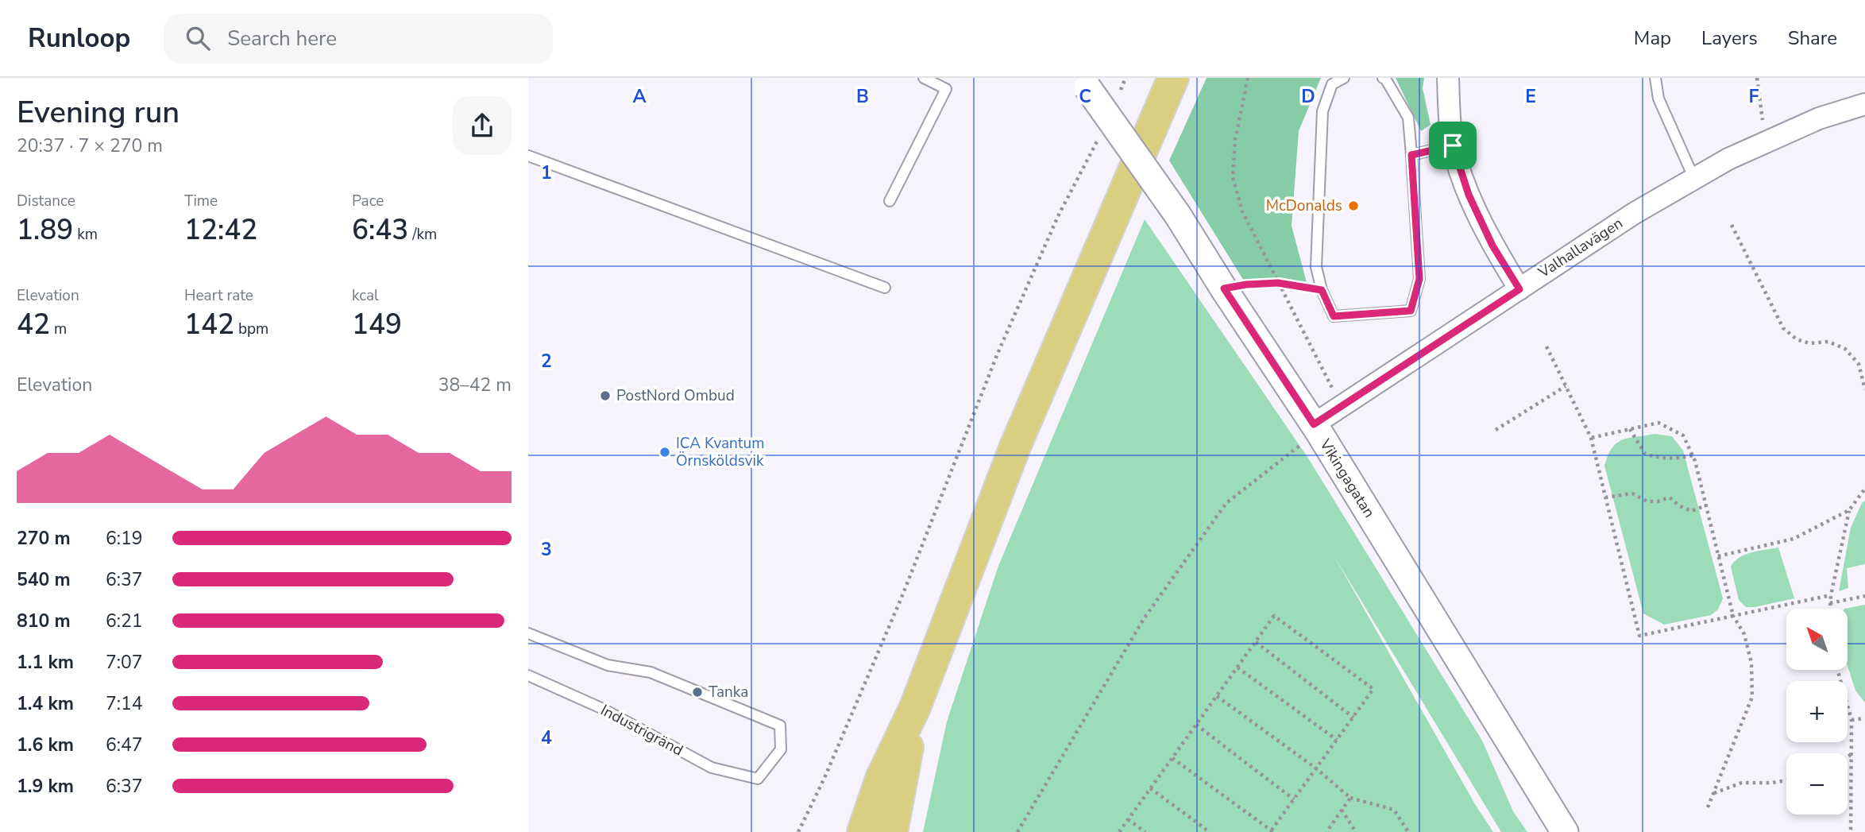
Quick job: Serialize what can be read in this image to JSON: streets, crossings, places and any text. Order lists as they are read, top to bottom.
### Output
{
  "streets": {
    "street": ["Valhallavägen", "Vikingagatan"],
    "lane": ["Industrigränd"]
  },
  "crossings": [
    ["Valhallavägen", "Vikingagatan"]
  ],
  "places": [
    "McDonalds",
    "PostNord Ombud",
    "ICA Kvantum Örnsköldsvik",
    "Tanka"
  ],
  "north": "top left",
  "page": {
    "header": "Runloop",
    "search": "Search here",
    "nav": ["Map", "Layers", "Share"],
    "heading": ["Evening run", "20:37 · 7 × 270 m"],
    "stats": [
      ["Distance", "1.89 km"],
      ["Time", "12:42"],
      ["Pace", "6:43 /km"],
      ["Elevation", "42 m"],
      ["Heart rate", "142 bpm"],
      ["kcal", "149"]
    ],
    "chart": ["Elevation", "38–42 m"],
    "list": [
      {
        "name": "270 m",
        "note": "6:19"
      },
      {
        "name": "540 m",
        "note": "6:37"
      },
      {
        "name": "810 m",
        "note": "6:21"
      },
      {
        "name": "1.1 km",
        "note": "7:07"
      },
      {
        "name": "1.4 km",
        "note": "7:14"
      },
      {
        "name": "1.6 km",
        "note": "6:47"
      },
      {
        "name": "1.9 km",
        "note": "6:37"
      }
    ],
    "map_buttons": ["+", "−"]
  },
  "grid": {
    "columns": [
      "A",
      "B",
      "C",
      "D",
      "E",
      "F"
    ],
    "rows": [
      "1",
      "2",
      "3",
      "4"
    ]
  }
}
